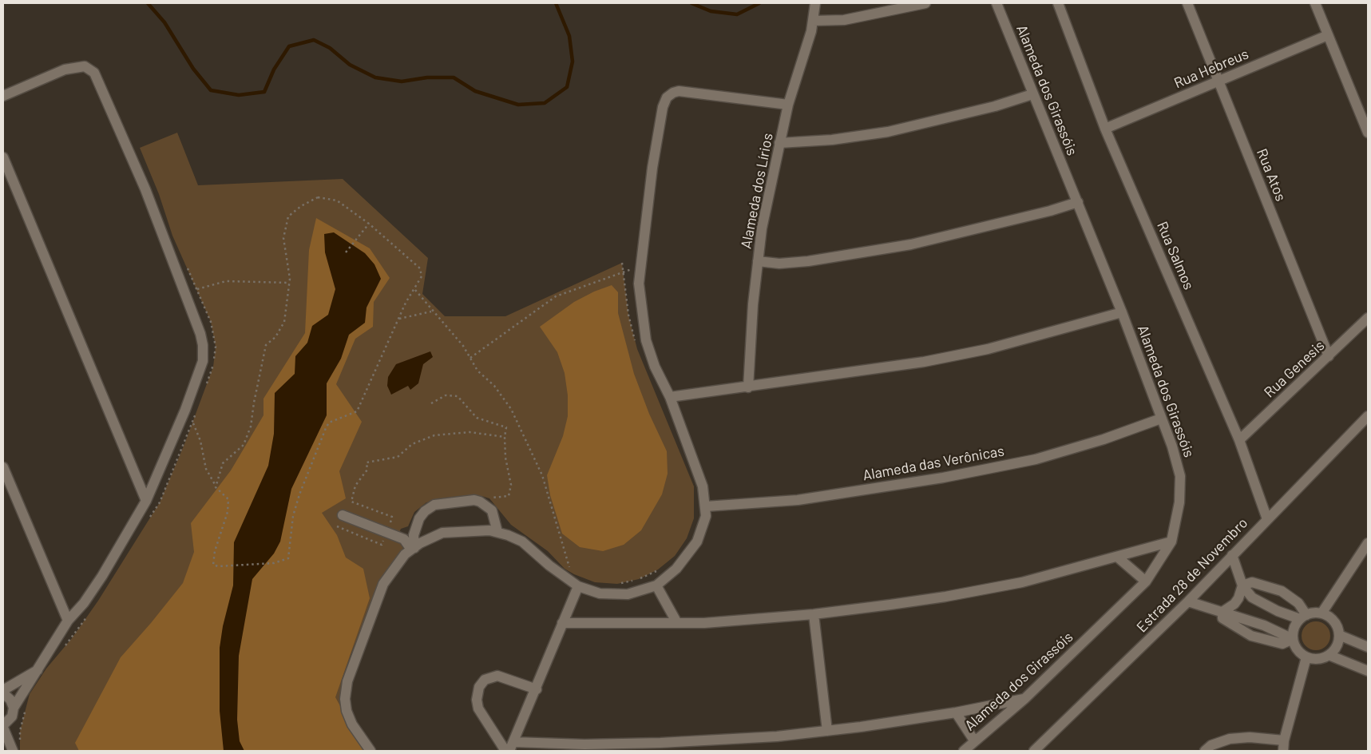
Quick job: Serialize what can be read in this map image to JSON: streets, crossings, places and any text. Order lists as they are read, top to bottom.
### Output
{
  "streets": {
    "street": [
      "Rua Hebreus",
      "Alameda dos Girassóis",
      "Rua Atos",
      "Alameda dos Lírios",
      "Rua Salmos",
      "Rua Genesis",
      "Alameda das Verônicas",
      "Estrada 28 de Novembro"
    ]
  },
  "crossings": [
    ["Rua Hebreus", "Rua Atos"],
    ["Rua Hebreus", "Rua Salmos"],
    ["Alameda dos Girassóis", "Alameda das Verônicas"],
    ["Rua Atos", "Rua Genesis"],
    ["Rua Salmos", "Rua Genesis"],
    ["Rua Salmos", "Estrada 28 de Novembro"]
  ]
}
